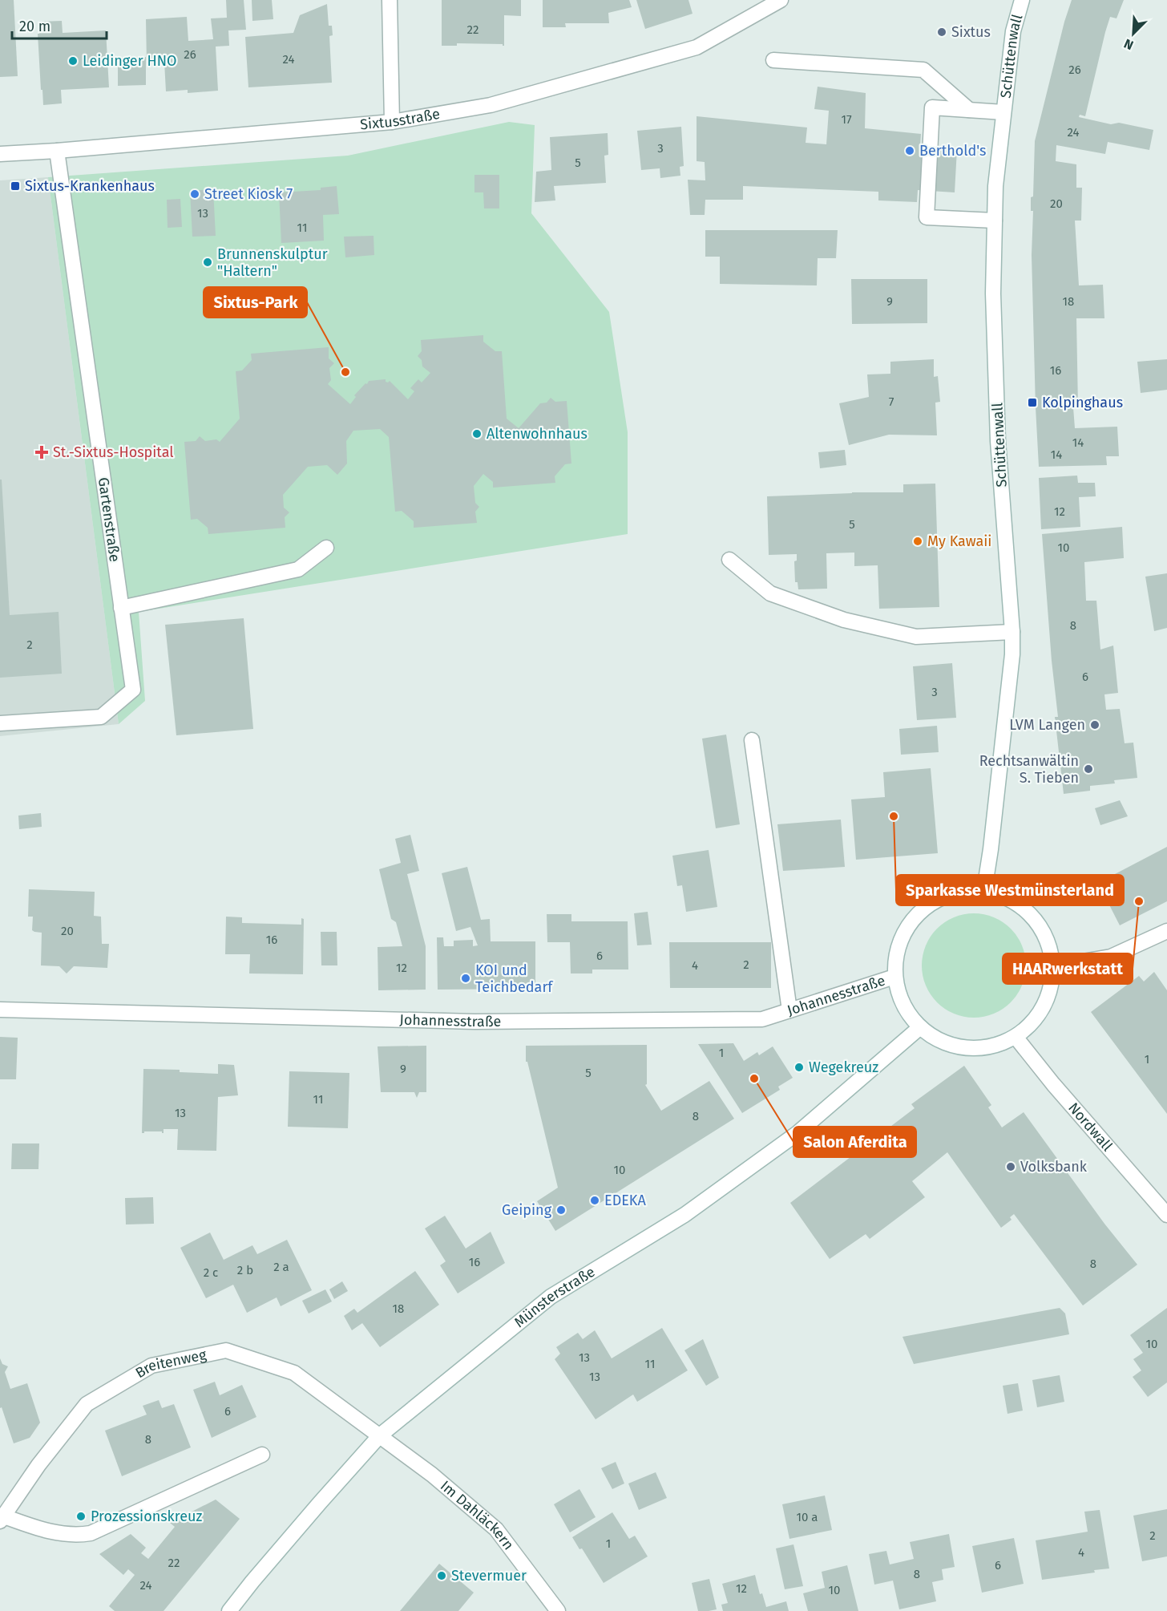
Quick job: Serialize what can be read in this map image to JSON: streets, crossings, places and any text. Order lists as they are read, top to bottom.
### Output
{
  "streets": {
    "street": [
      "Schüttenwall",
      "Sixtusstraße",
      "Gartenstraße",
      "Johannesstraße",
      "Nordwall",
      "Münsterstraße",
      "Breitenweg",
      "Im Dahläckern"
    ]
  },
  "crossings": [
    ["Schüttenwall", "Johannesstraße"],
    ["Schüttenwall", "Nordwall"],
    ["Schüttenwall", "Münsterstraße"],
    ["Sixtusstraße", "Gartenstraße"],
    ["Johannesstraße", "Nordwall"],
    ["Johannesstraße", "Münsterstraße"],
    ["Nordwall", "Münsterstraße"],
    ["Münsterstraße", "Breitenweg"],
    ["Münsterstraße", "Im Dahläckern"],
    ["Breitenweg", "Im Dahläckern"]
  ],
  "places": {
    "other": [
      "Sixtus",
      "Leidinger HNO",
      "Berthold's",
      "Street Kiosk 7",
      "Brunnenskulptur \"Haltern\"",
      "Sixtus-Park",
      "Altenwohnhaus",
      "My Kawaii",
      "LVM Langen",
      "Rechtsanwältin S. Tieben",
      "Sparkasse Westmünsterland",
      "HAARwerkstatt",
      "KOI und Teichbedarf",
      "Wegekreuz",
      "Salon Aferdita",
      "Volksbank",
      "EDEKA",
      "Geiping",
      "Prozessionskreuz",
      "Stevermuer"
    ],
    "transit": ["Sixtus-Krankenhaus", "Kolpinghaus"],
    "health": ["St.-Sixtus-Hospital"]
  },
  "house_numbers": [
    "22",
    "26",
    "24",
    "26",
    "17",
    "24",
    "3",
    "5",
    "20",
    "13",
    "11",
    "9",
    "18",
    "16",
    "7",
    "14",
    "14",
    "12",
    "5",
    "10",
    "8",
    "2",
    "6",
    "3",
    "20",
    "16",
    "6",
    "2",
    "4",
    "12",
    "1",
    "1",
    "9",
    "5",
    "11",
    "13",
    "8",
    "10",
    "16",
    "8",
    "2 a",
    "2 b",
    "2 c",
    "18",
    "10",
    "13",
    "11",
    "13",
    "6",
    "8",
    "10 a",
    "2",
    "1",
    "4",
    "22",
    "6",
    "8",
    "24",
    "12",
    "10"
  ],
  "scale_bar": "20 m",
  "north": "bottom left"
}
